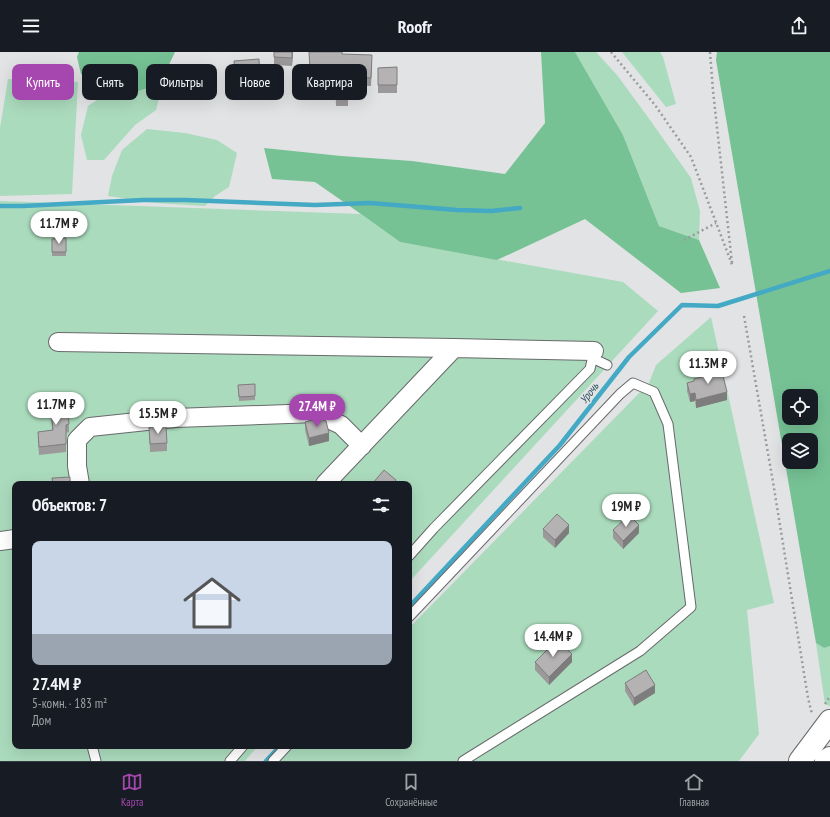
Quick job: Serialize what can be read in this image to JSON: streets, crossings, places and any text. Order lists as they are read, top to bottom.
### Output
{
  "water": ["Урочь"],
  "page": {
    "header": "Roofr",
    "chip": [
      "Купить",
      "Снять",
      "Фильтры",
      "Новое",
      "Квартира"
    ],
    "price": [
      "11.7M ₽",
      "11.3M ₽",
      "11.7M ₽",
      "27.4M ₽",
      "15.5M ₽",
      "19M ₽",
      "14.4M ₽"
    ],
    "heading": "Объектов: 7",
    "list": [
      {
        "name": "27.4M ₽",
        "note": "5-комн. · 183 m² · Дом"
      }
    ],
    "tabs": ["Карта", "Сохранённые", "Главная"]
  }
}
